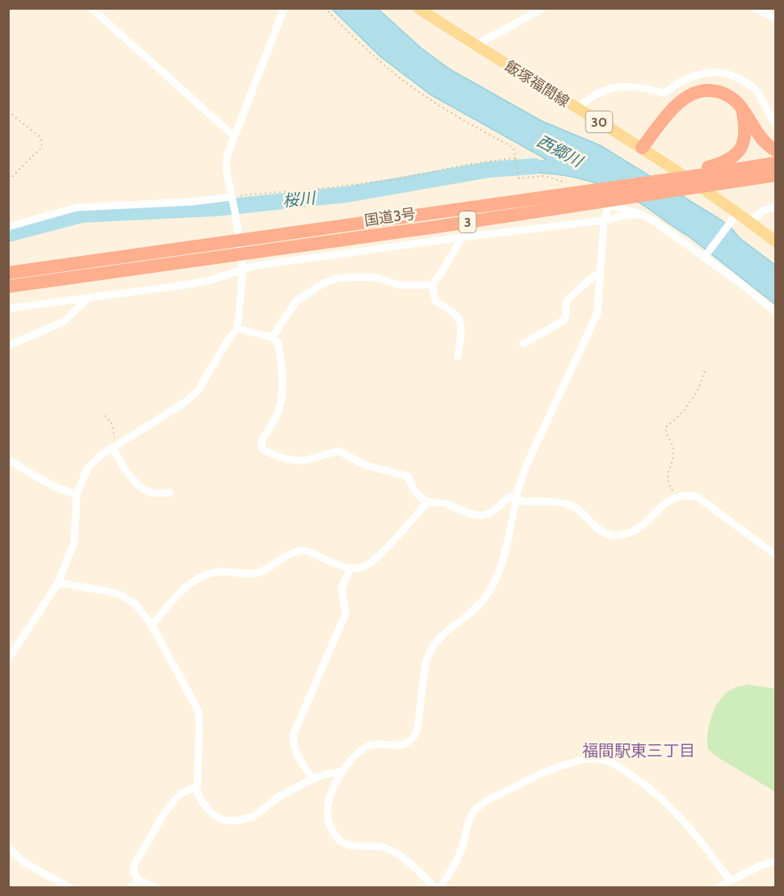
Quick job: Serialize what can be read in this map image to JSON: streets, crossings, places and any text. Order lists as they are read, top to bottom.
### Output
{
  "streets": {
    "highway": ["国道3号", "3"],
    "main road": ["飯塚福間線", "30"]
  },
  "districts": ["福間駅東三丁目"],
  "water": ["西郷川", "桜川"]
}
